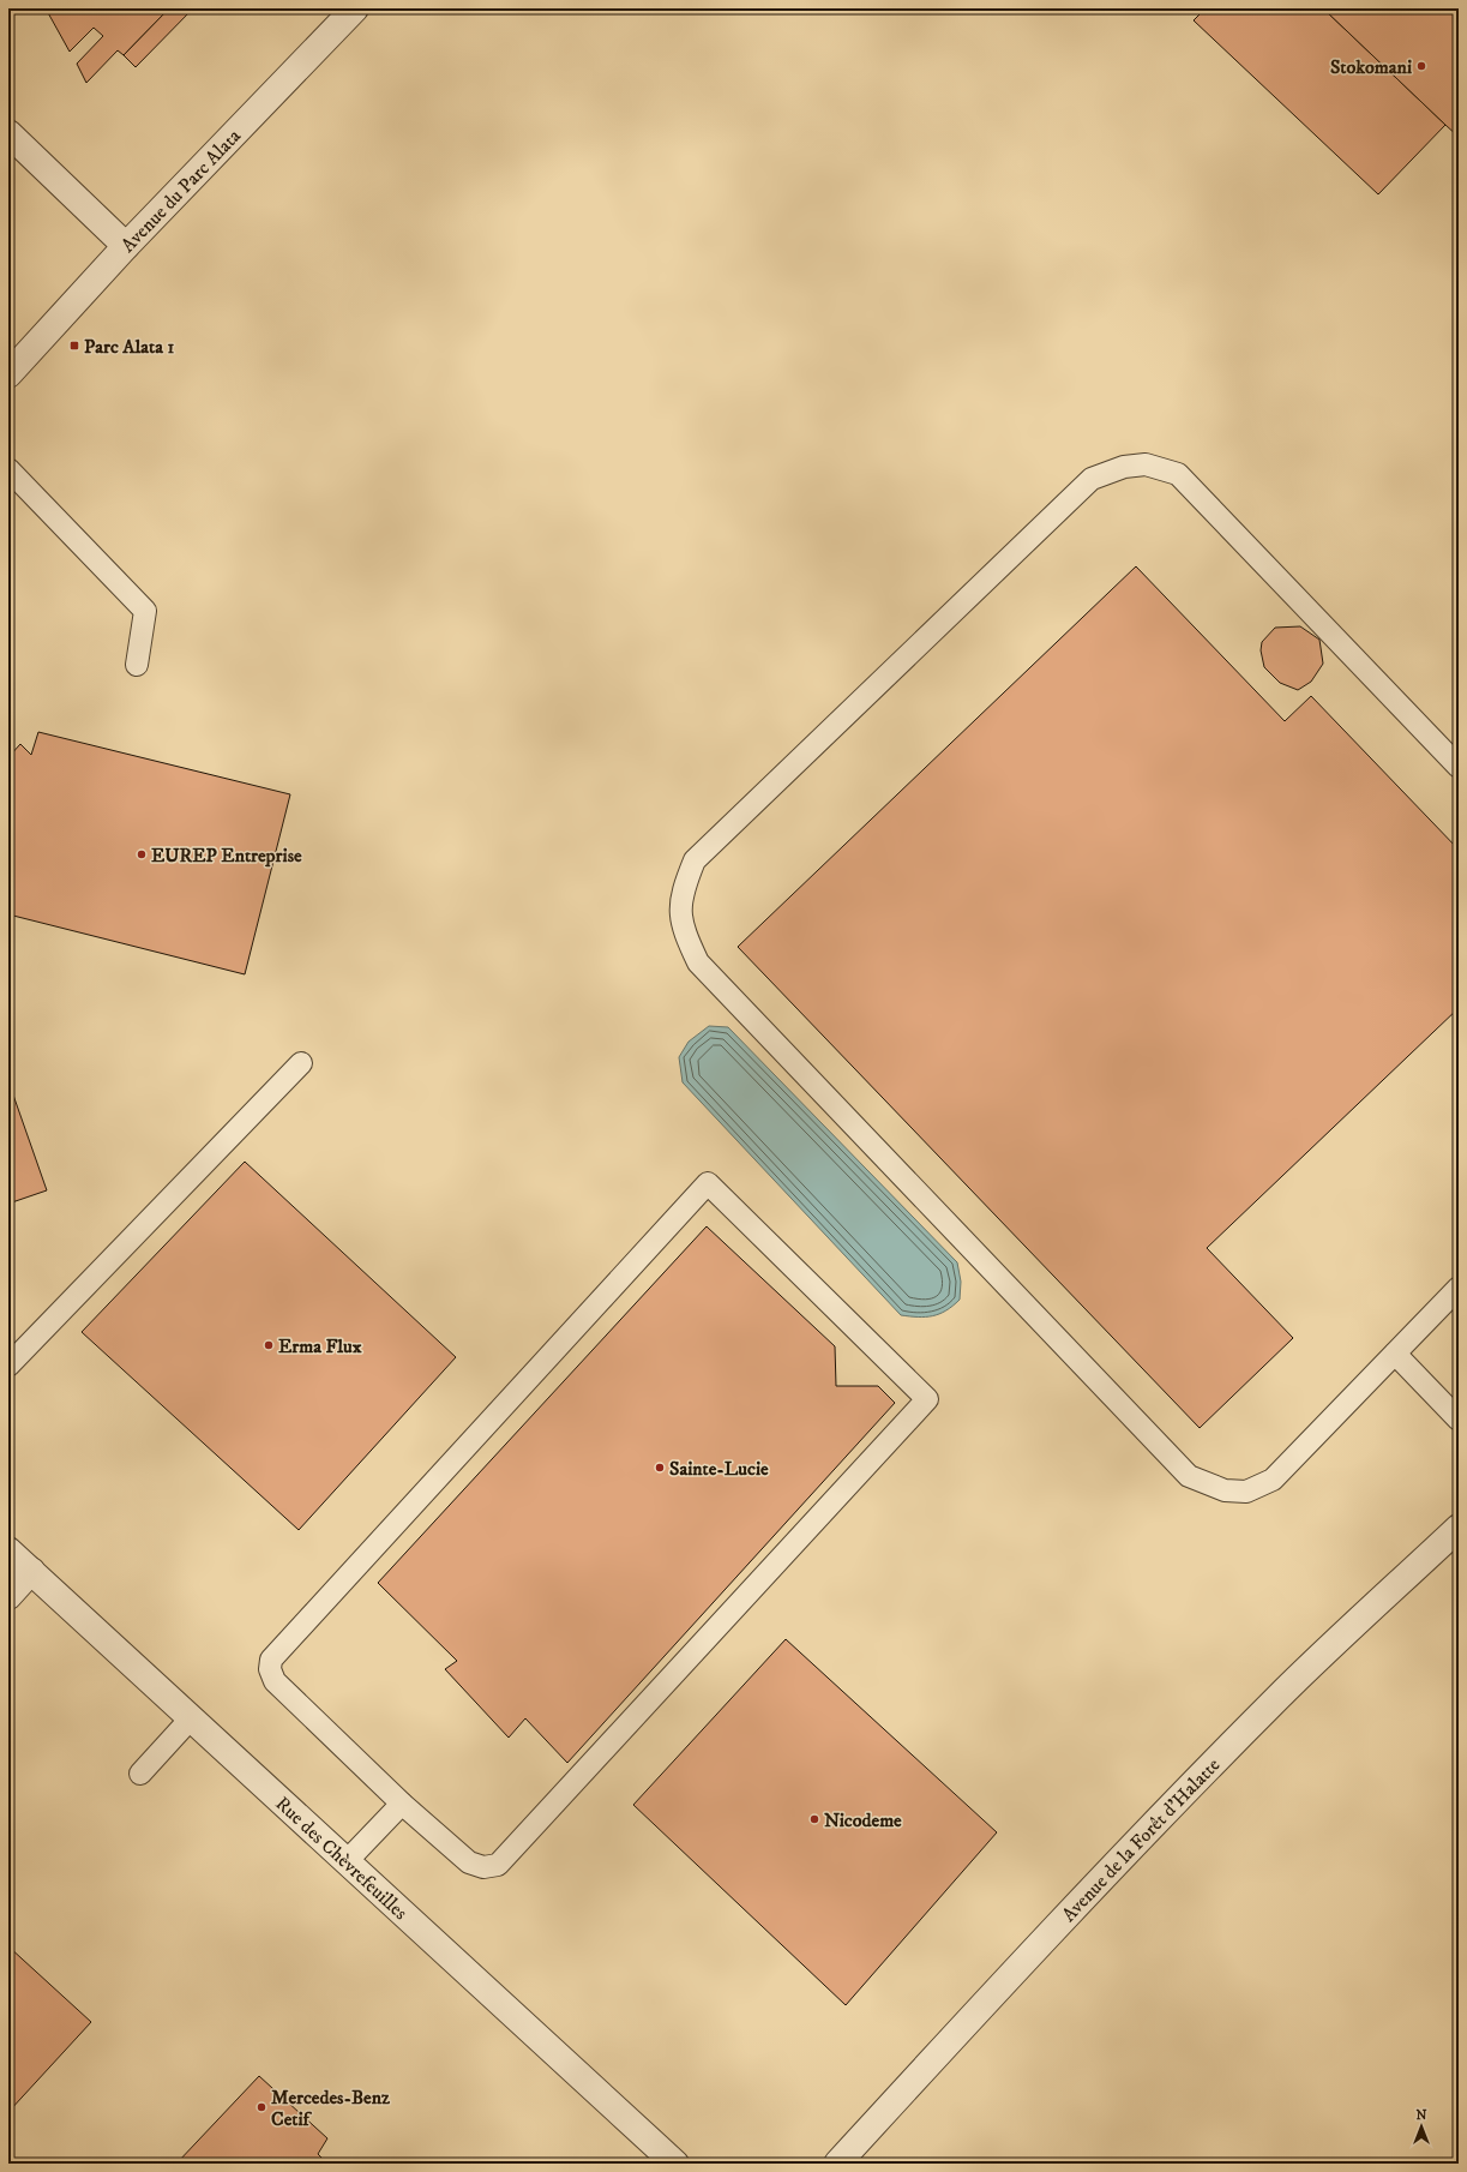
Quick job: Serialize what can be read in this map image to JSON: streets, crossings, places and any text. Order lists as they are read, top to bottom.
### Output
{
  "streets": {
    "street": ["Avenue du Parc Alata", "Avenue de la Forêt d'Halatte", "Rue des Chèvrefeuilles"]
  },
  "places": {
    "other": [
      "Stokomani",
      "EUREP Entreprise",
      "Erma Flux",
      "Sainte-Lucie",
      "Nicodeme",
      "Mercedes-Benz Cetif"
    ],
    "transit": ["Parc Alata 1"]
  },
  "north": "top"
}
